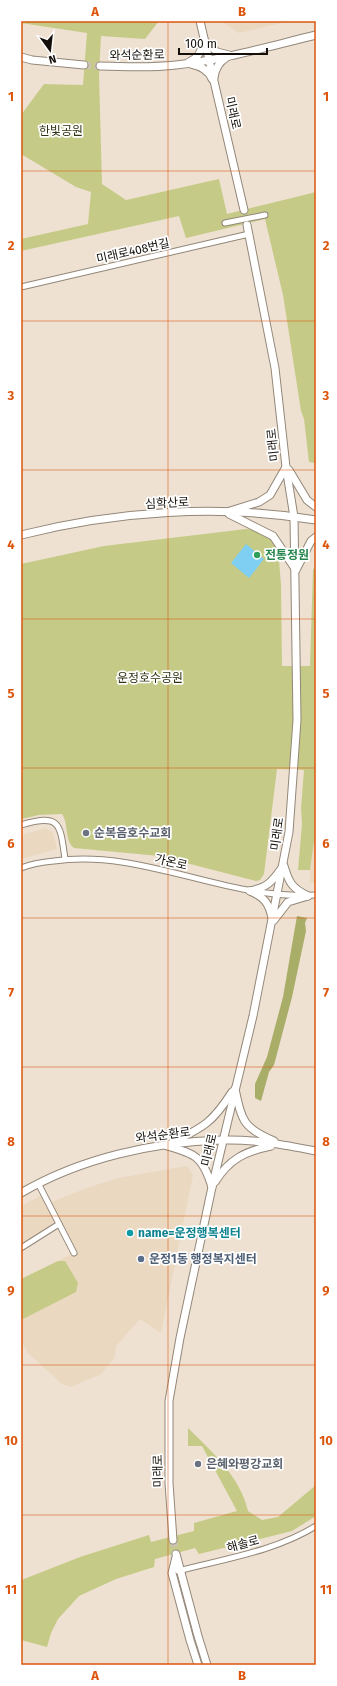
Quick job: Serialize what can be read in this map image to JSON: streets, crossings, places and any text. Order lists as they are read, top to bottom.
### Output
{
  "streets": {
    "main road": ["와석순환로", "미래로", "심학산로"],
    "street": ["미래로408번길", "가온로", "해솔로"]
  },
  "crossings": [
    ["와석순환로", "미래로"],
    ["미래로", "미래로408번길"],
    ["미래로", "심학산로"],
    ["미래로", "가온로"]
  ],
  "parks": ["한빛공원", "운정호수공원"],
  "places": [
    "전통정원",
    "순복음호수교회",
    "name=운정행복센터",
    "운정1동 행정복지센터",
    "은혜와평강교회"
  ],
  "scale_bar": "100 m",
  "north": "bottom",
  "grid": {
    "columns": ["A", "B"],
    "rows": [
      "1",
      "2",
      "3",
      "4",
      "5",
      "6",
      "7",
      "8",
      "9",
      "10",
      "11"
    ]
  }
}
